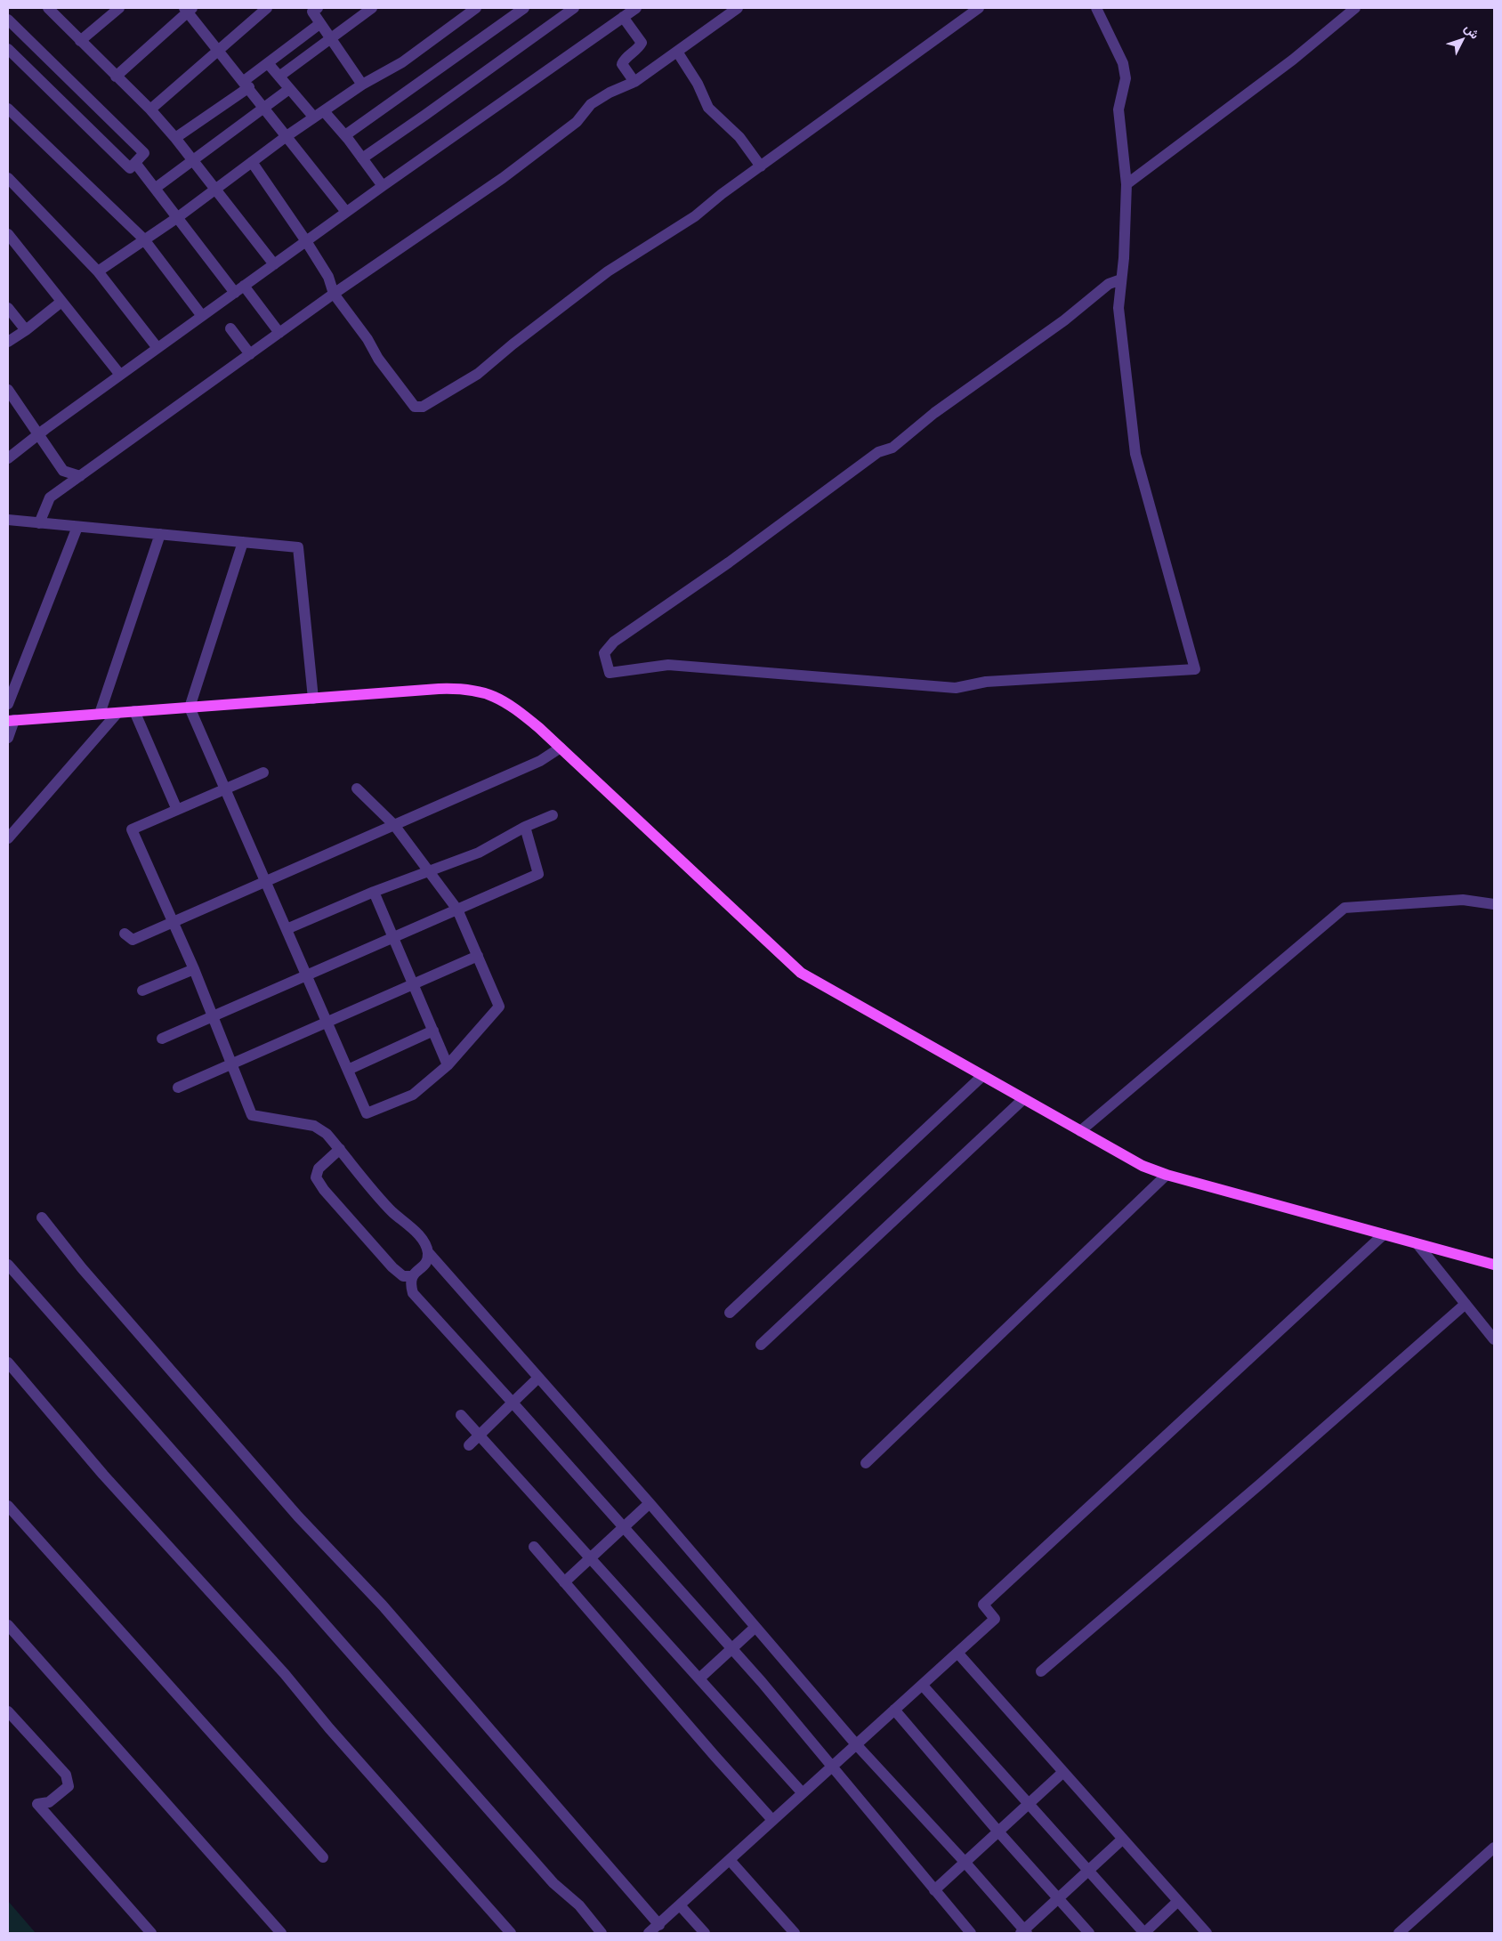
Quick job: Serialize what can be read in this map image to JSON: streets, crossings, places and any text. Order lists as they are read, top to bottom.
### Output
{
  "north": "top right"
}
